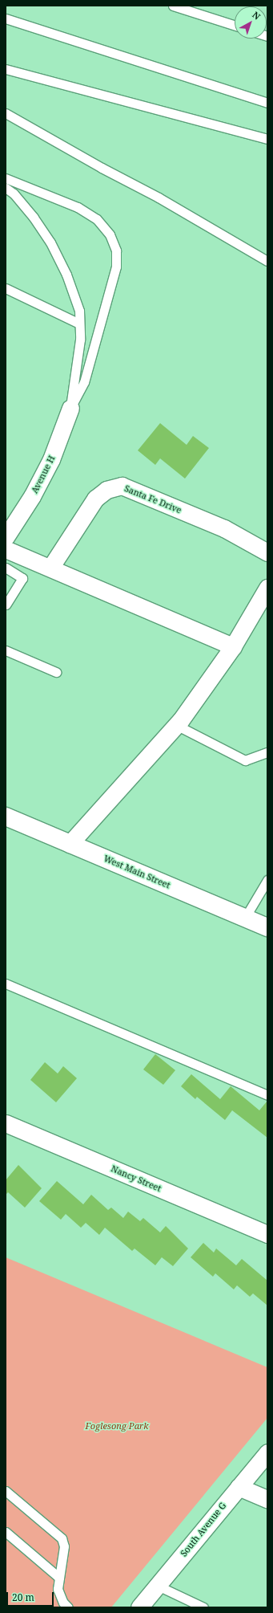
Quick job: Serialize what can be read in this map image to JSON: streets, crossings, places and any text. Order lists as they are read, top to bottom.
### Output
{
  "streets": {
    "main road": ["West Main Street"],
    "street": [
      "Avenue H",
      "Santa Fe Drive",
      "Nancy Street",
      "South Avenue G"
    ]
  },
  "parks": ["Foglesong Park"],
  "scale_bar": "20 m",
  "north": "top right"
}
